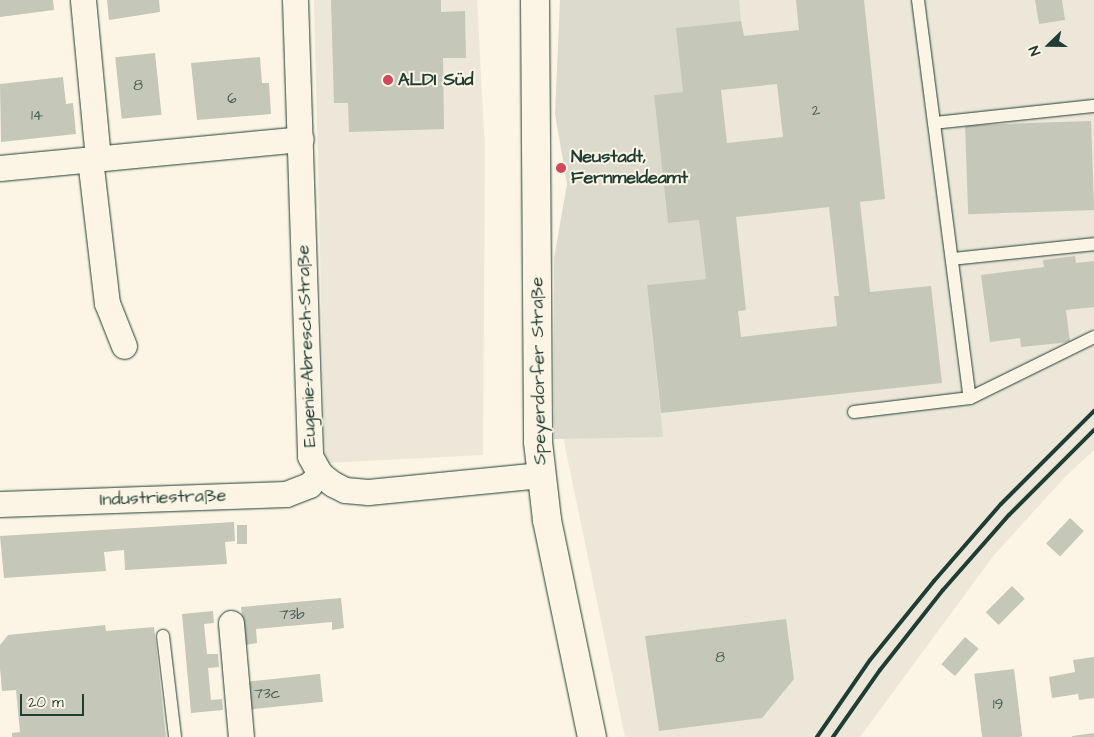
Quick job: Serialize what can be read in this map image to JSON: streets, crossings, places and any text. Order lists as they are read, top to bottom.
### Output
{
  "streets": {
    "street": ["Eugenie-Abresch-Straße", "Speyerdorfer Straße", "Industriestraße"]
  },
  "crossings": [
    ["Eugenie-Abresch-Straße", "Industriestraße"]
  ],
  "places": ["ALDI Süd", "Neustadt, Fernmeldeamt"],
  "house_numbers": [
    "8",
    "6",
    "2",
    "14",
    "73b",
    "8",
    "73c",
    "19"
  ],
  "scale_bar": "20 m",
  "north": "left"
}
